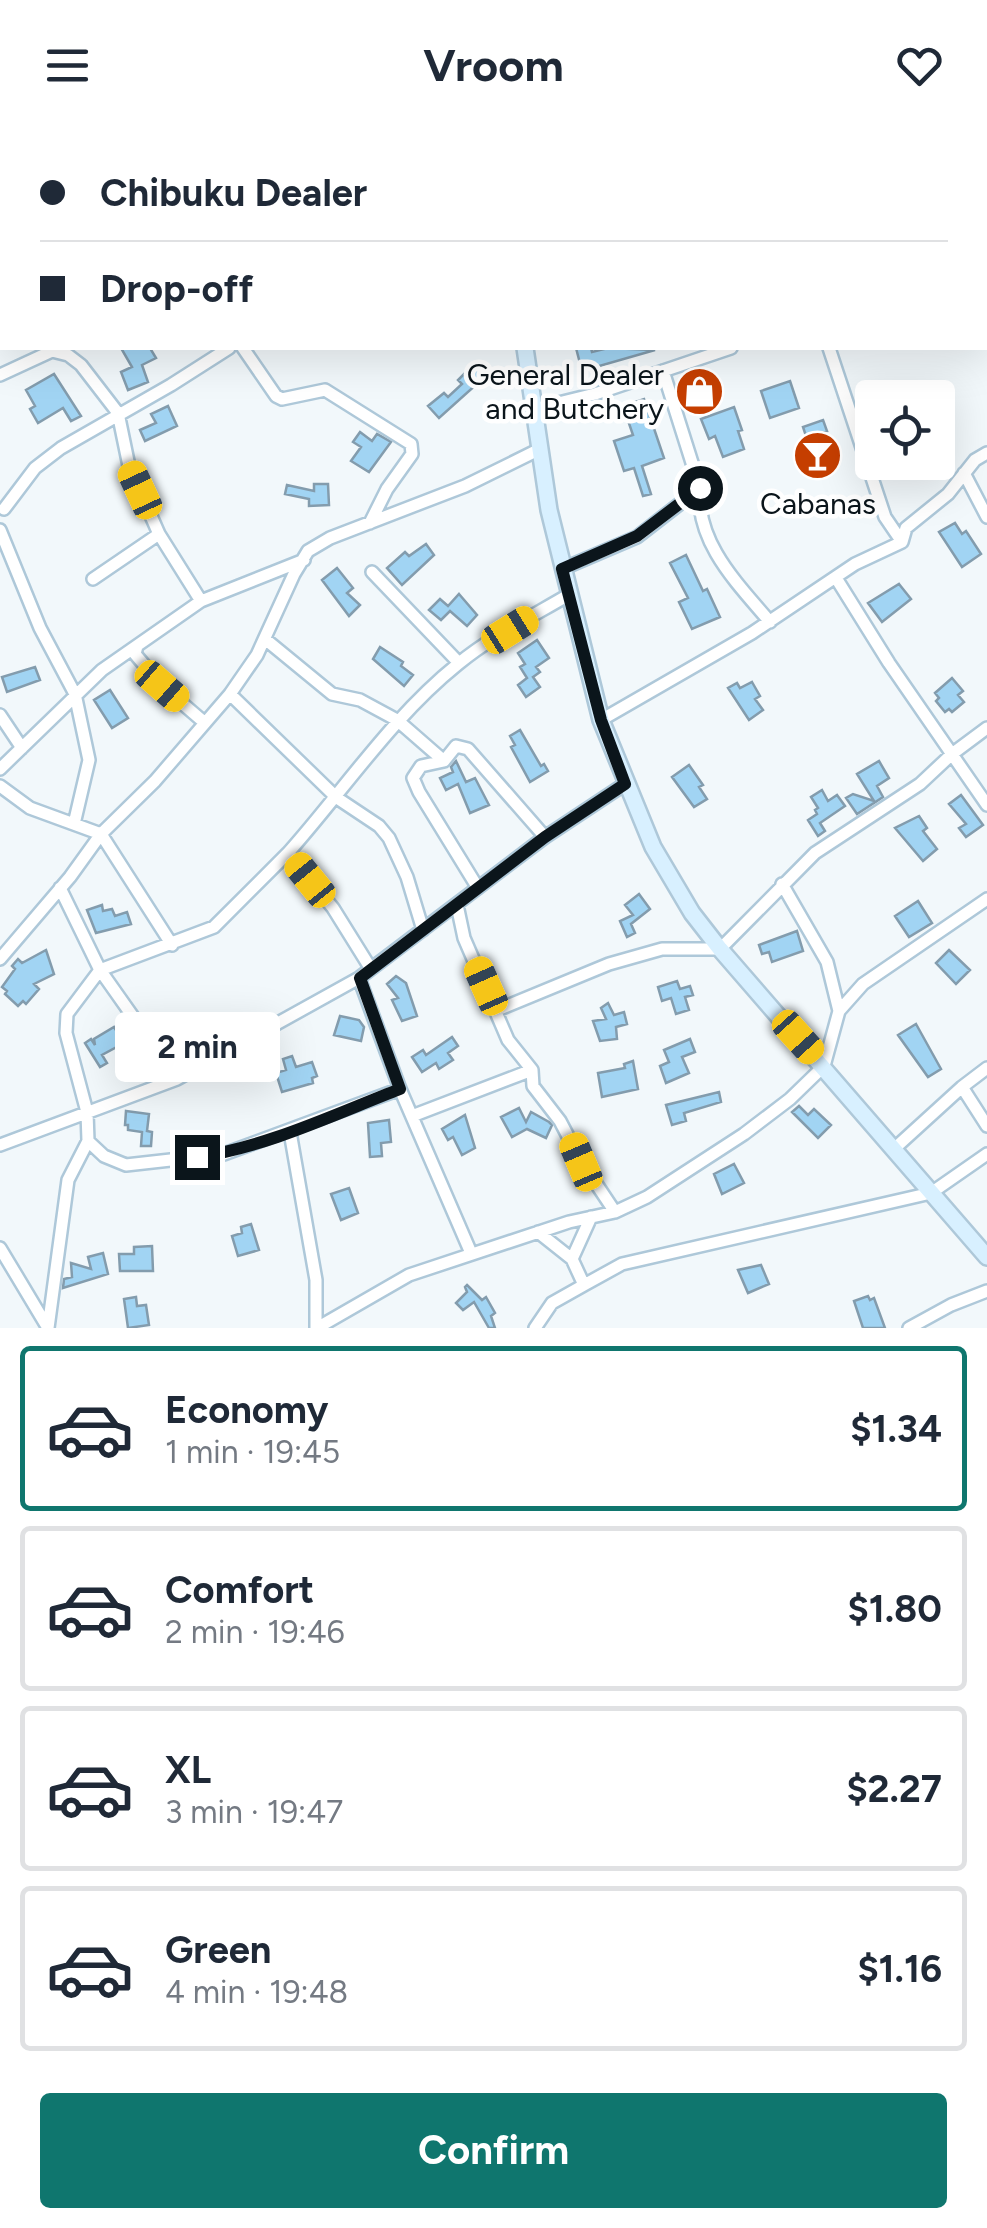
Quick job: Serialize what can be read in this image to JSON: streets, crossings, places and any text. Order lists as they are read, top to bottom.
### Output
{
  "places": {
    "shop": ["General Dealer and Butchery"],
    "bar": ["Cabanas"]
  },
  "page": {
    "header": "Vroom",
    "banner": ["Chibuku Dealer", "Drop-off"],
    "bubble": "2 min",
    "list": [
      {
        "name": "Economy",
        "note": "1 min · 19:45",
        "value": "$1.34"
      },
      {
        "name": "Comfort",
        "note": "2 min · 19:46",
        "value": "$1.80"
      },
      {
        "name": "XL",
        "note": "3 min · 19:47",
        "value": "$2.27"
      },
      {
        "name": "Green",
        "note": "4 min · 19:48",
        "value": "$1.16"
      }
    ],
    "buttons": "Confirm"
  }
}
